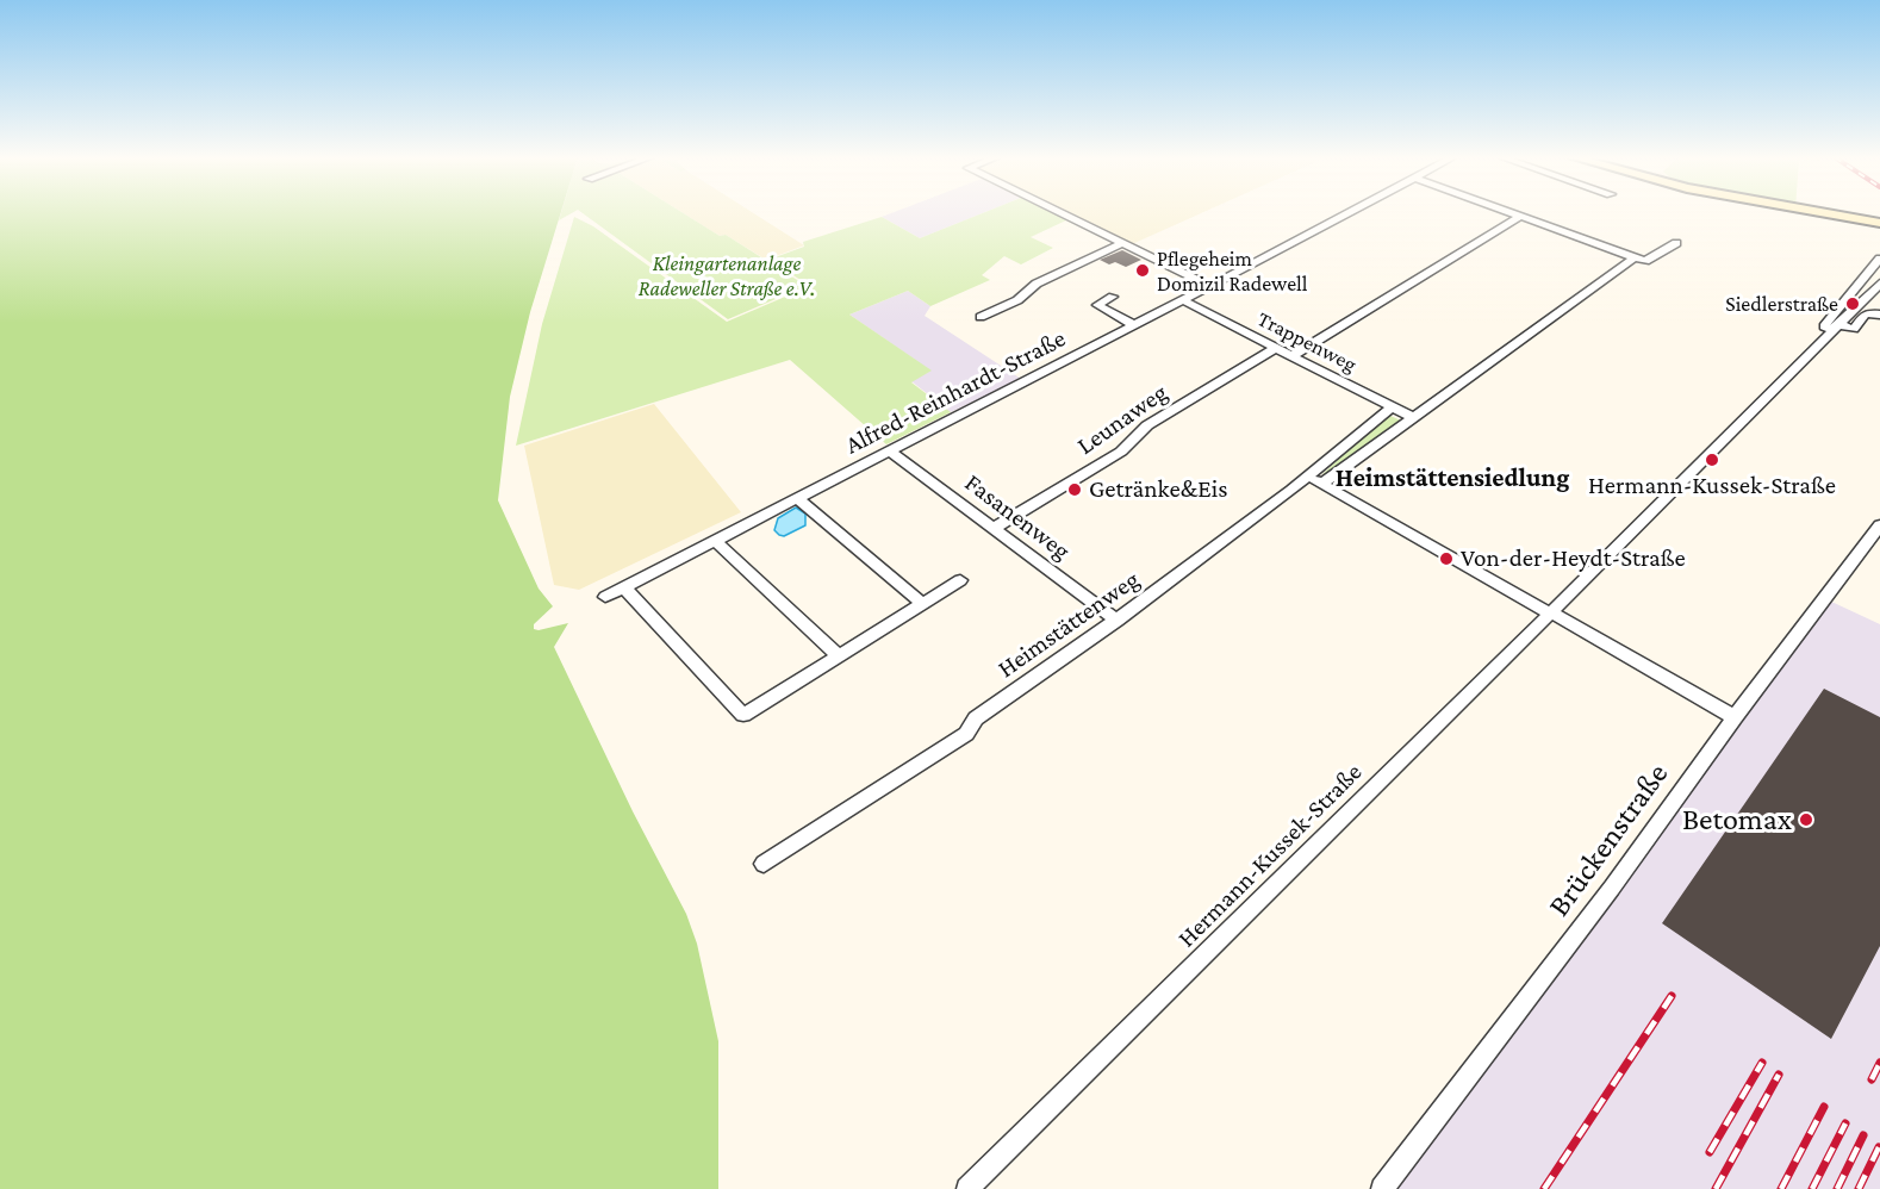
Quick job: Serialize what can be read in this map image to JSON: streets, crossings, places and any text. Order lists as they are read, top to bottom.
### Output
{
  "streets": {
    "street": [
      "Trappenweg",
      "Alfred-Reinhardt-Straße",
      "Leunaweg",
      "Fasanenweg",
      "Heimstättenweg",
      "Brückenstraße",
      "Hermann-Kussek-Straße"
    ]
  },
  "crossings": [
    ["Trappenweg", "Alfred-Reinhardt-Straße"],
    ["Trappenweg", "Leunaweg"],
    ["Trappenweg", "Heimstättenweg"],
    ["Alfred-Reinhardt-Straße", "Fasanenweg"],
    ["Leunaweg", "Fasanenweg"],
    ["Fasanenweg", "Heimstättenweg"]
  ],
  "districts": ["Heimstättensiedlung"],
  "parks": ["Kleingartenanlage Radeweller Straße e.V."],
  "places": [
    "Pflegeheim Domizil Radewell",
    "Siedlerstraße",
    "Hermann-Kussek-Straße",
    "Getränke&Eis",
    "Von-der-Heydt-Straße",
    "Betomax"
  ]
}
